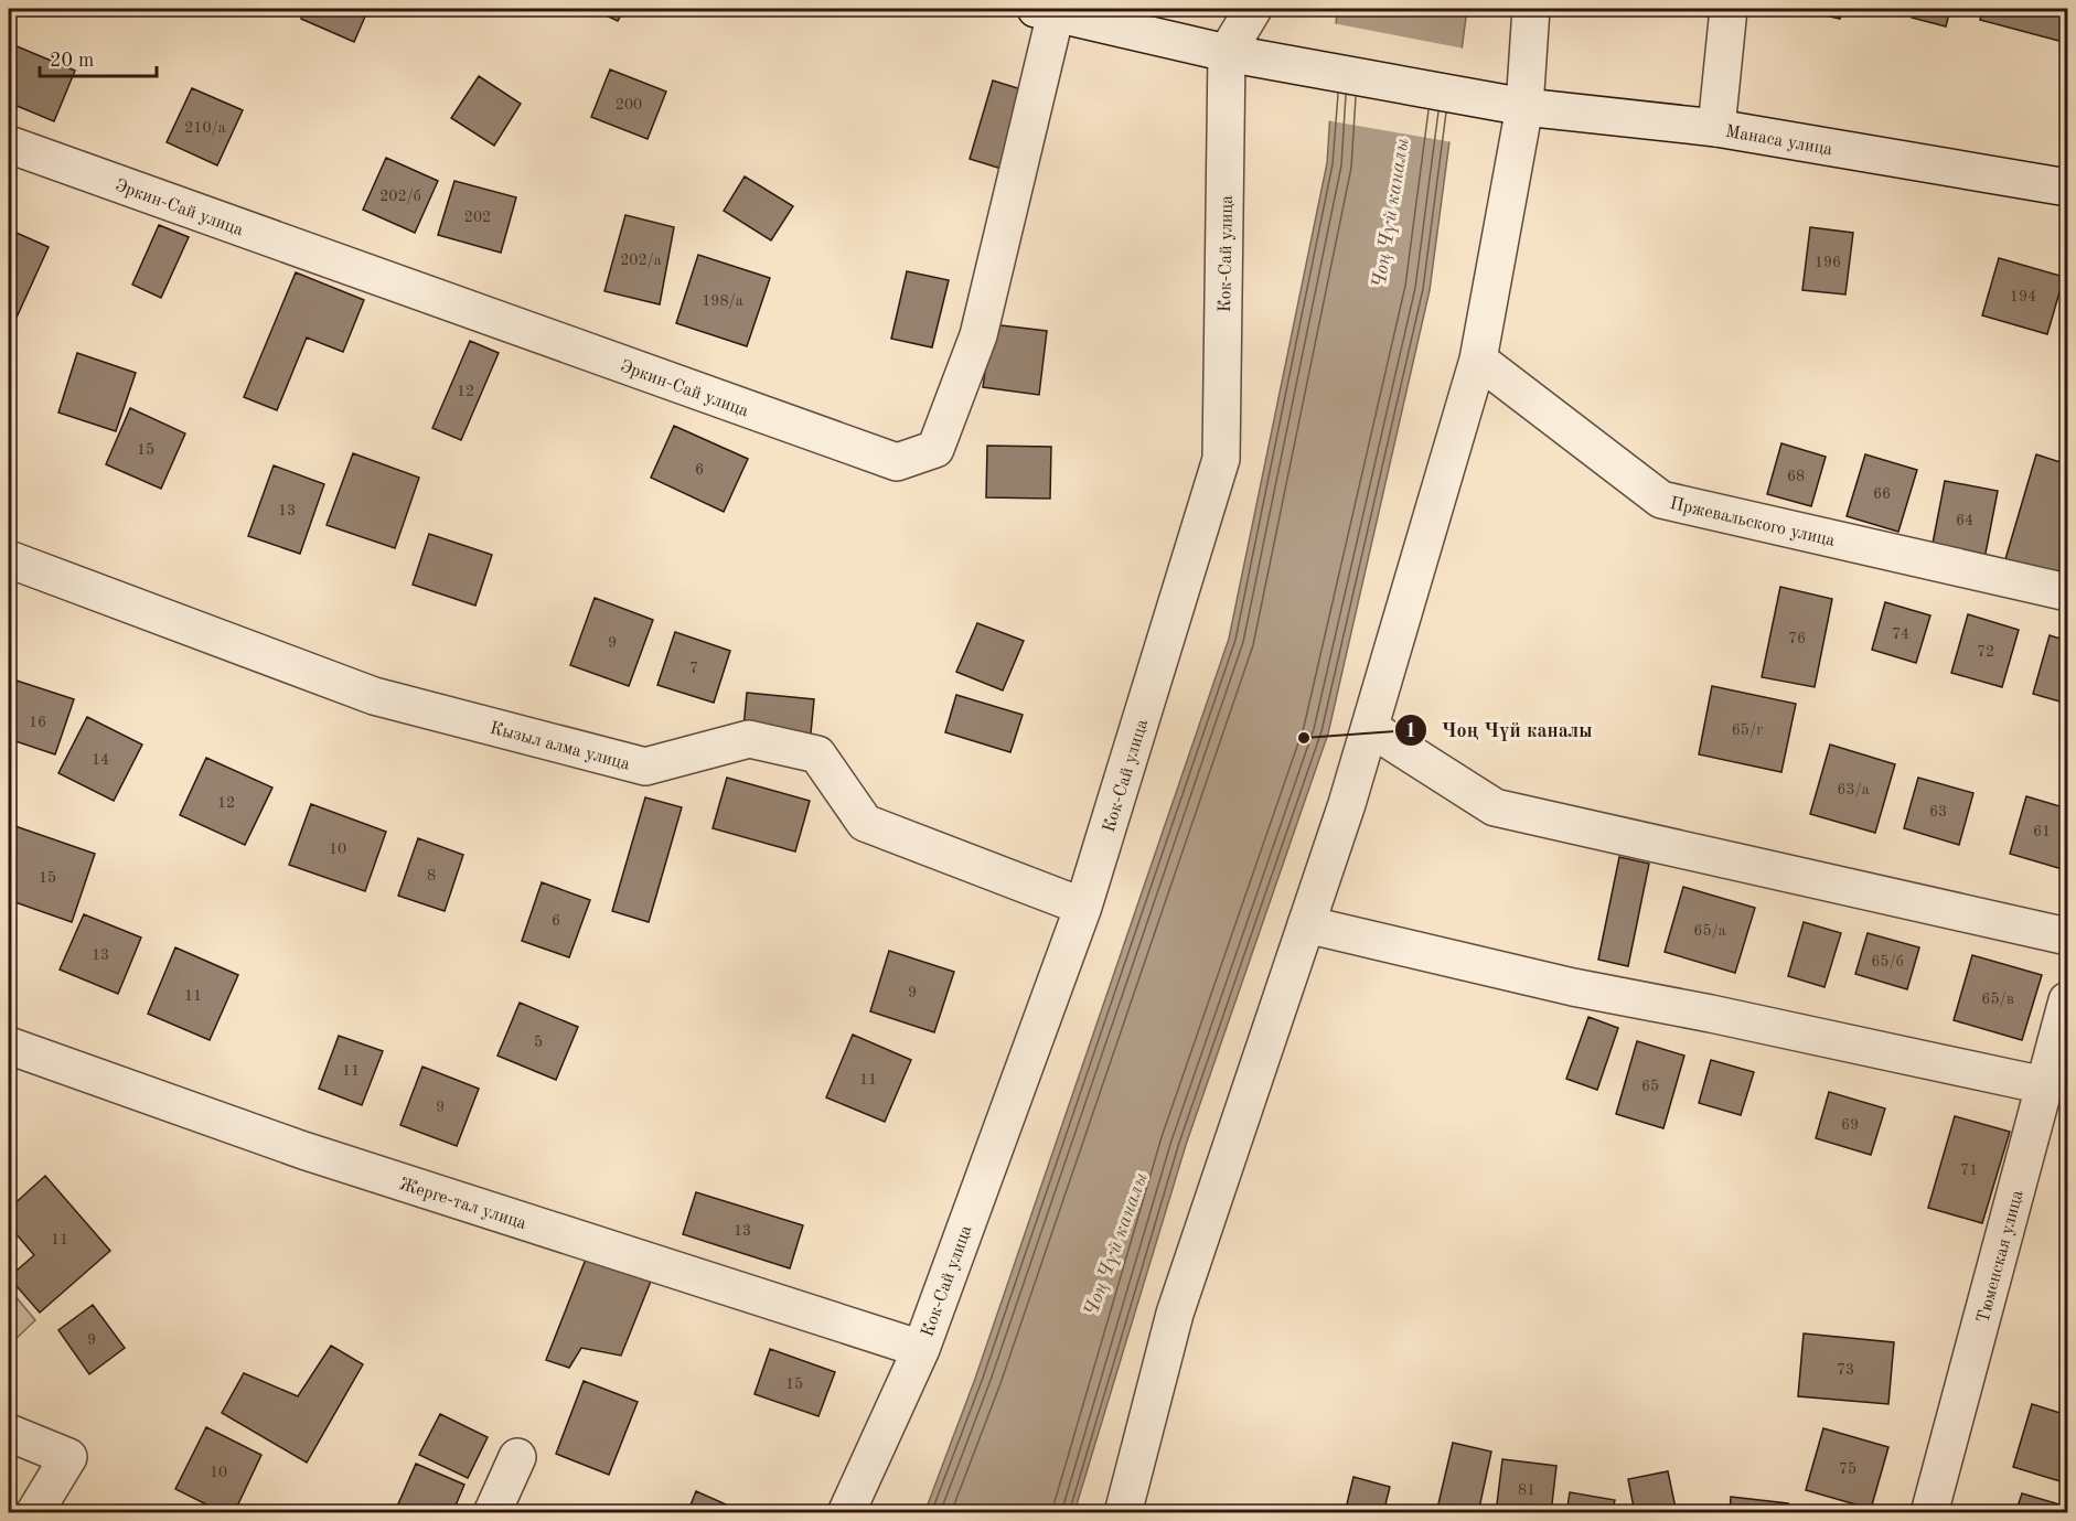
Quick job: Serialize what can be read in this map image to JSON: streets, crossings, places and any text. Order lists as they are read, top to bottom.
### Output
{
  "streets": {
    "street": [
      "Манаса улица",
      "Эркин-Сай улица",
      "Кок-Сай улица",
      "Пржевальского улица",
      "Кызыл алма улица",
      "Жерге-тал улица",
      "Тюменская улица"
    ]
  },
  "crossings": [
    ["Манаса улица", "Кок-Сай улица"],
    ["Кок-Сай улица", "Кызыл алма улица"],
    ["Кок-Сай улица", "Жерге-тал улица"]
  ],
  "water": ["Чоң Чүй каналы"],
  "places": ["Чоң Чүй каналы"],
  "house_numbers": [
    "200",
    "210/а",
    "202/б",
    "202",
    "202/а",
    "196",
    "194",
    "198/а",
    "12",
    "15",
    "6",
    "68",
    "66",
    "13",
    "64",
    "74",
    "76",
    "9",
    "72",
    "7",
    "16",
    "65/г",
    "14",
    "63/a",
    "12",
    "63",
    "61",
    "10",
    "8",
    "15",
    "6",
    "65/а",
    "13",
    "65/б",
    "9",
    "11",
    "65/в",
    "5",
    "11",
    "11",
    "65",
    "9",
    "69",
    "71",
    "13",
    "11",
    "9",
    "73",
    "15",
    "75",
    "10",
    "81"
  ],
  "scale_bar": "20 m"
}
